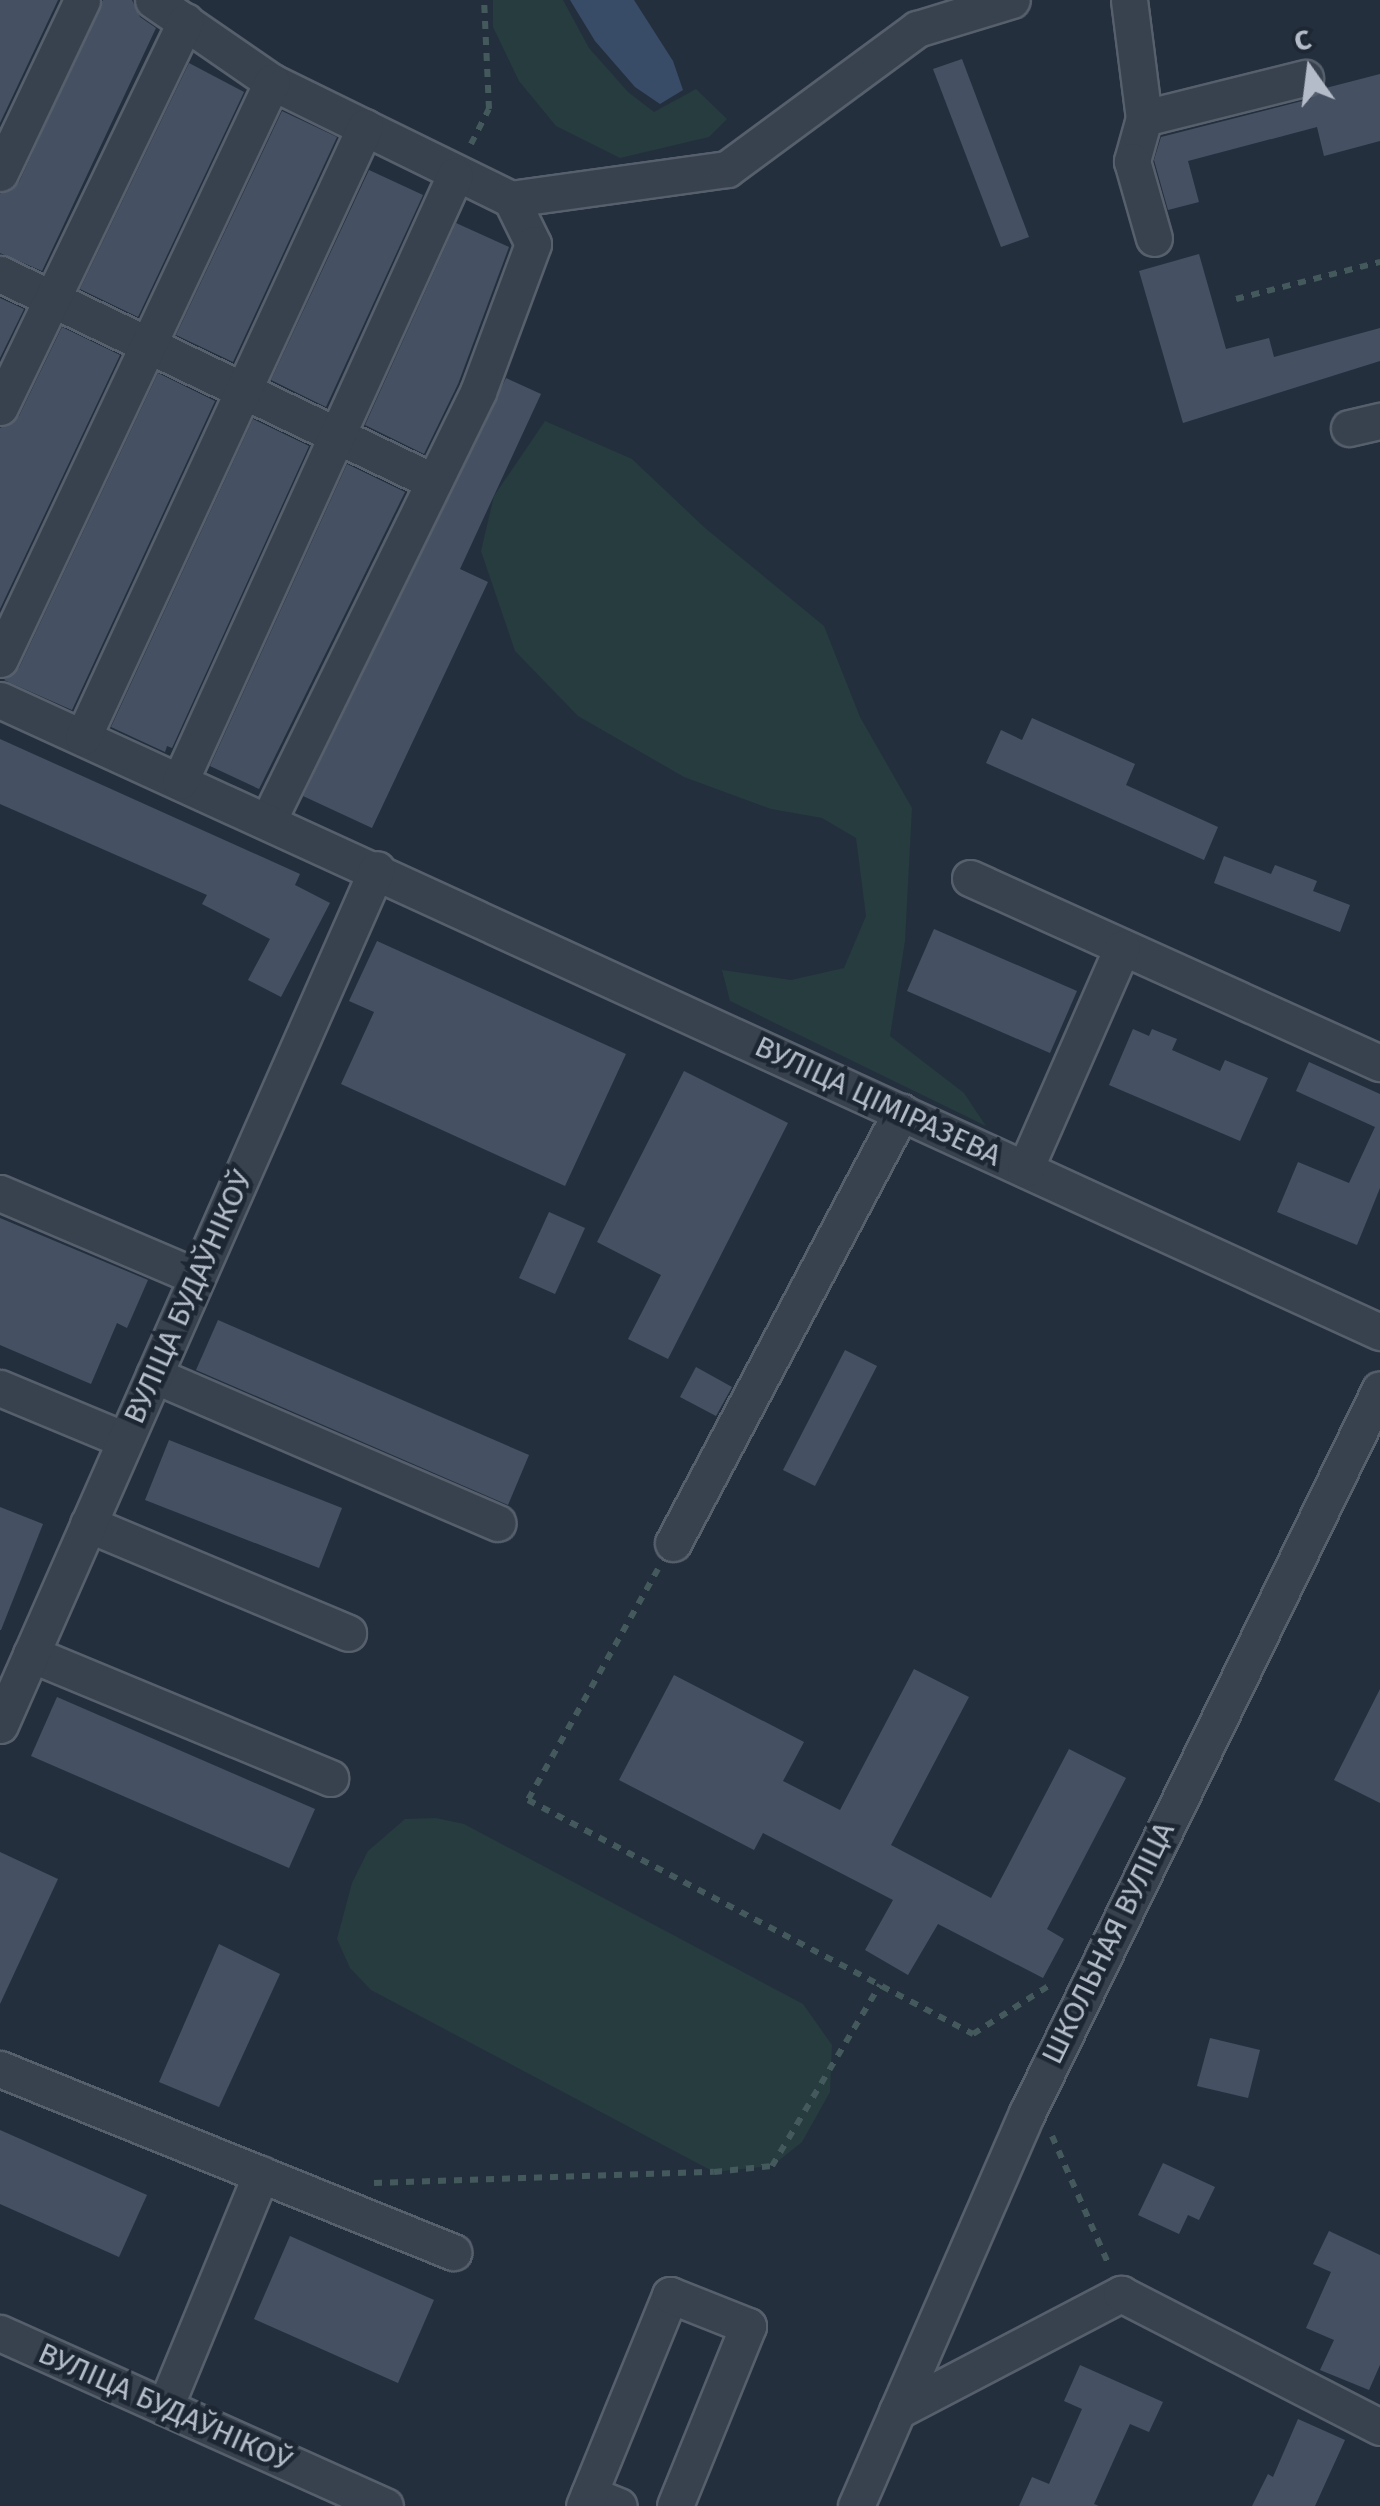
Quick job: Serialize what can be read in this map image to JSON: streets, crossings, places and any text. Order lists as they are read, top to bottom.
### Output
{
  "streets": {
    "street": ["ВУЛІЦА ЦІМІРАЗЕВА", "ВУЛІЦА БУДАЎНІКОЎ", "ШКОЛЬНАЯ ВУЛІЦА"]
  },
  "crossings": [
    ["ВУЛІЦА ЦІМІРАЗЕВА", "ВУЛІЦА БУДАЎНІКОЎ"]
  ],
  "north": "top"
}
